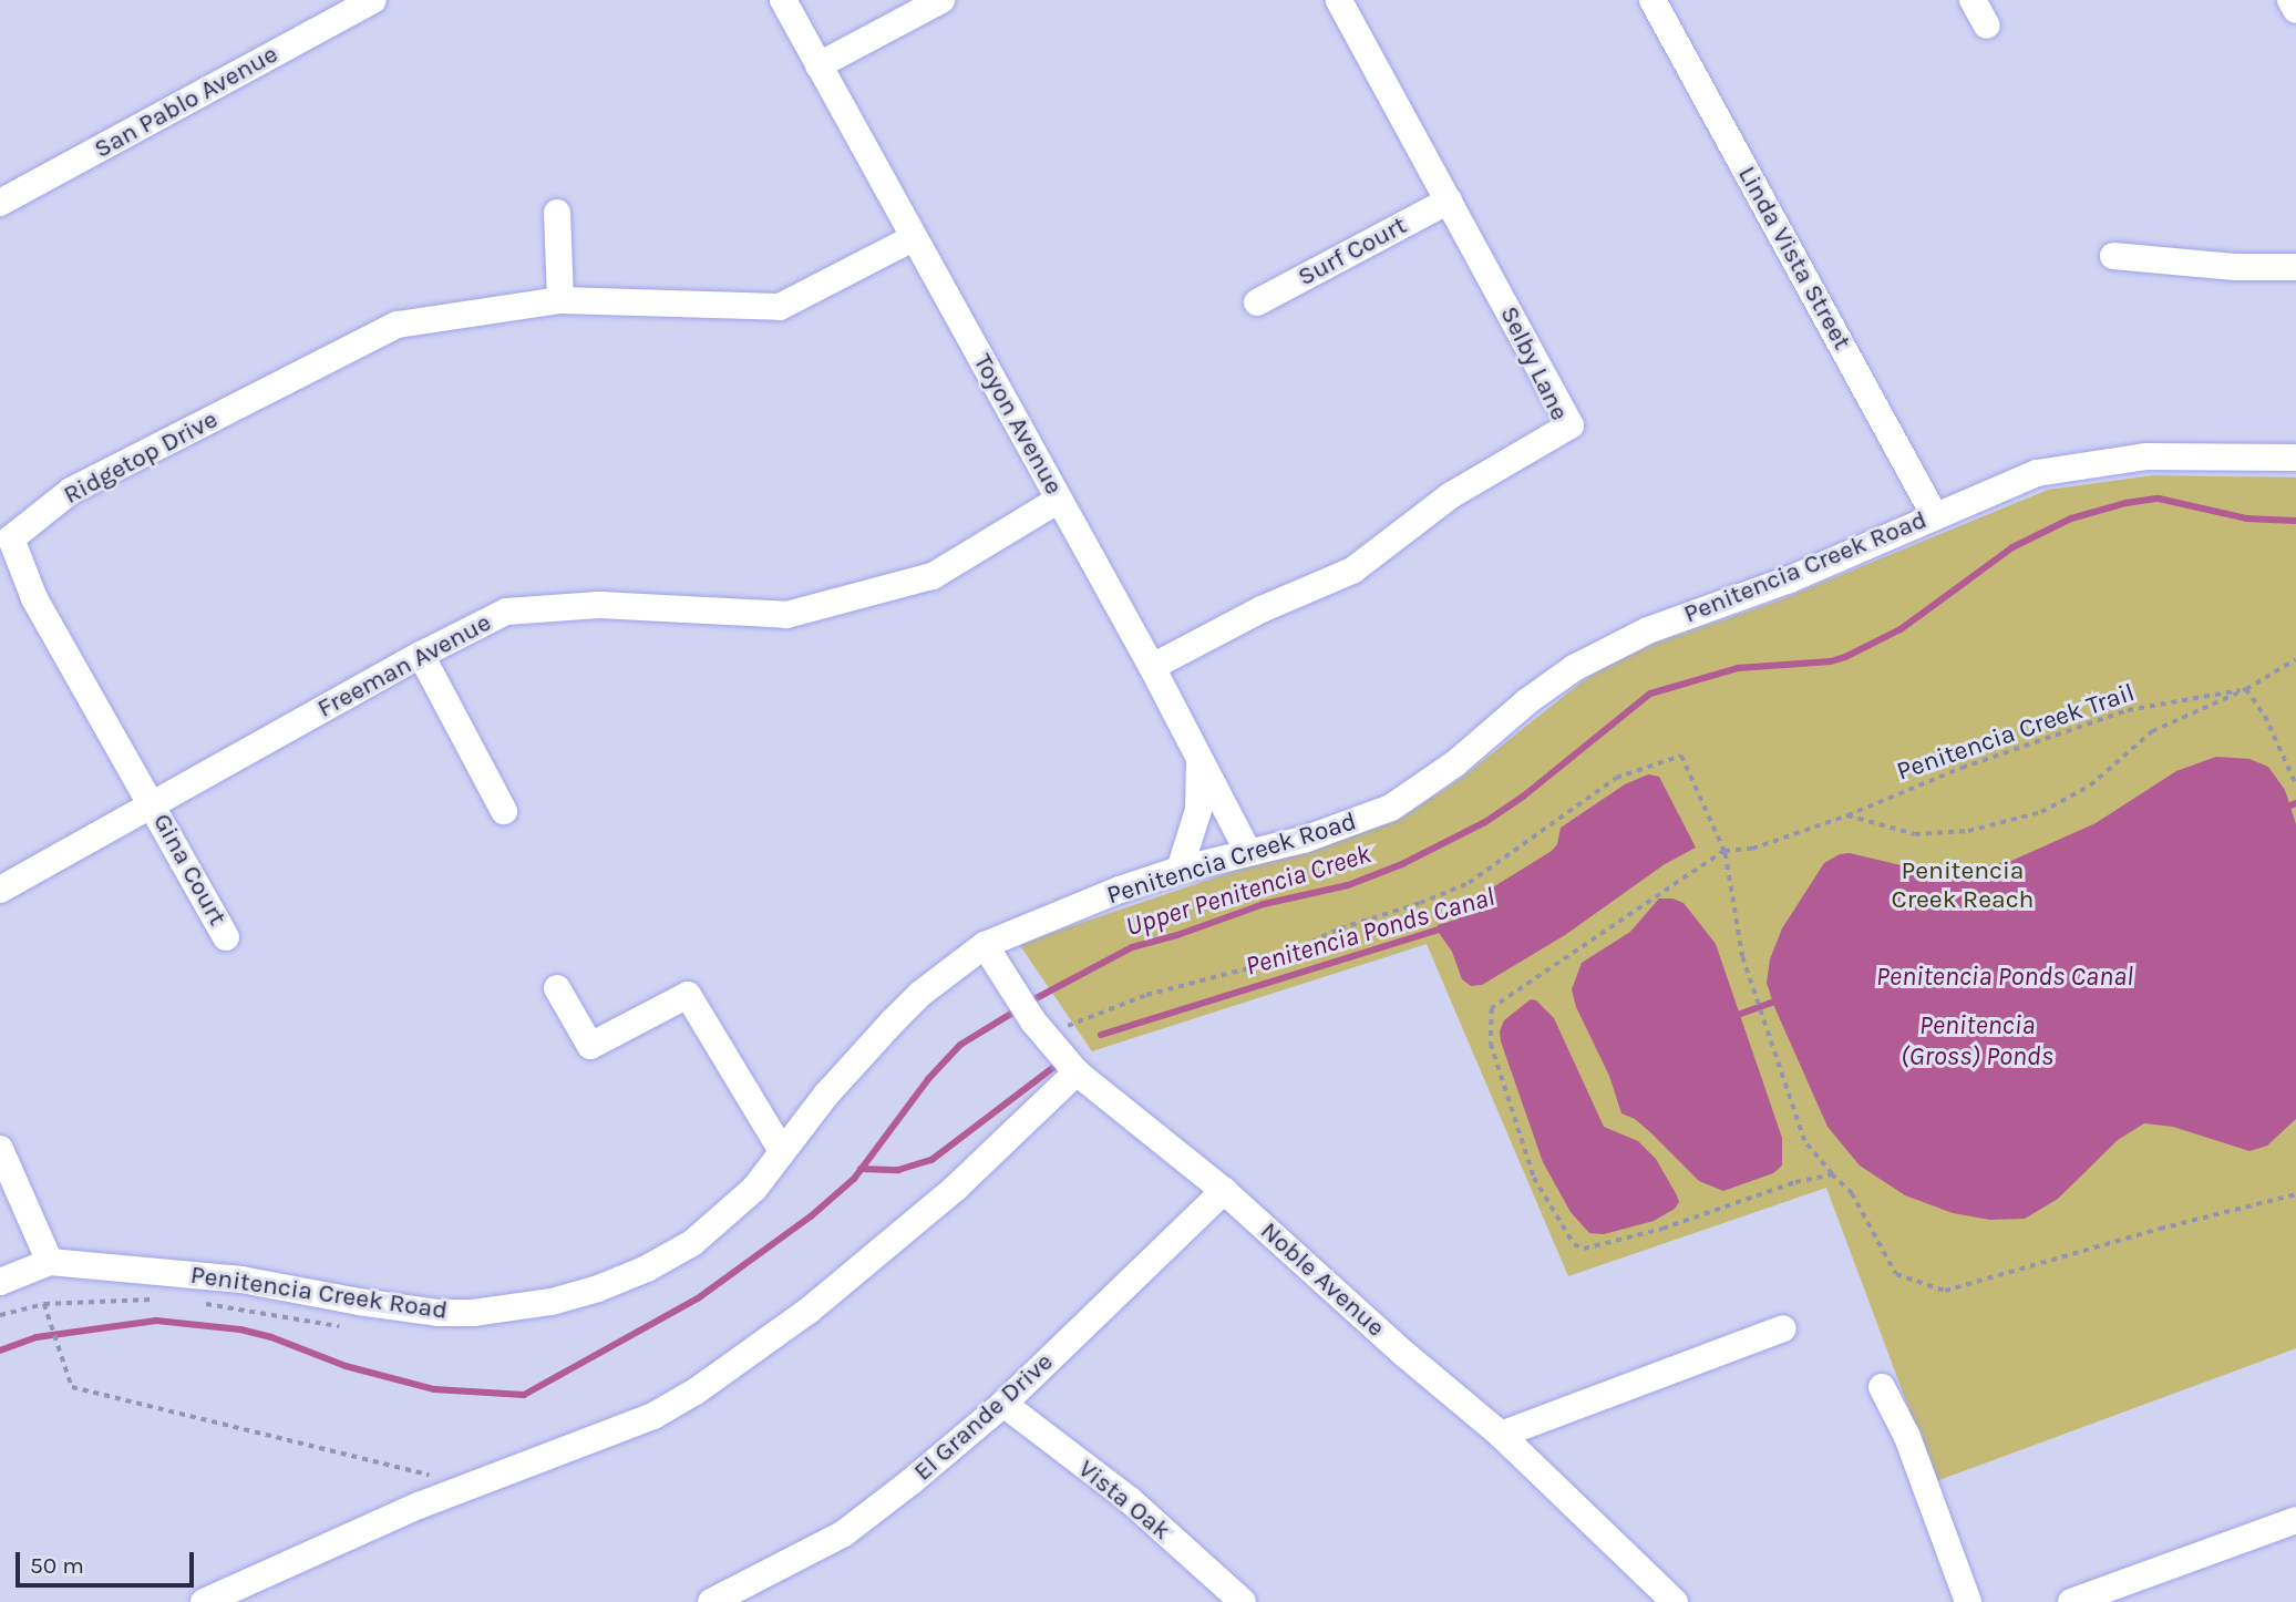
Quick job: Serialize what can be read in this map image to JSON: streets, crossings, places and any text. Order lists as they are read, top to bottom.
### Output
{
  "streets": {
    "street": [
      "San Pablo Avenue",
      "Surf Court",
      "Linda Vista Street",
      "Selby Lane",
      "Toyon Avenue",
      "Ridgetop Drive",
      "Penitencia Creek Road",
      "Freeman Avenue",
      "Gina Court",
      "Noble Avenue",
      "El Grande Drive",
      "Vista Oak"
    ],
    "path": ["Penitencia Creek Trail"]
  },
  "crossings": [
    ["Surf Court", "Selby Lane"],
    ["Linda Vista Street", "Penitencia Creek Road"],
    ["Selby Lane", "Toyon Avenue"],
    ["Toyon Avenue", "Ridgetop Drive"],
    ["Toyon Avenue", "Penitencia Creek Road"],
    ["Toyon Avenue", "Freeman Avenue"],
    ["Ridgetop Drive", "Freeman Avenue"],
    ["Ridgetop Drive", "Gina Court"],
    ["Penitencia Creek Road", "Noble Avenue"],
    ["Freeman Avenue", "Gina Court"],
    ["Noble Avenue", "El Grande Drive"],
    ["El Grande Drive", "Vista Oak"]
  ],
  "water": ["Upper Penitencia Creek", "Penitencia Ponds Canal", "Penitencia (Gross) Ponds"],
  "parks": ["Penitencia Creek Reach"],
  "scale_bar": "50 m"
}
